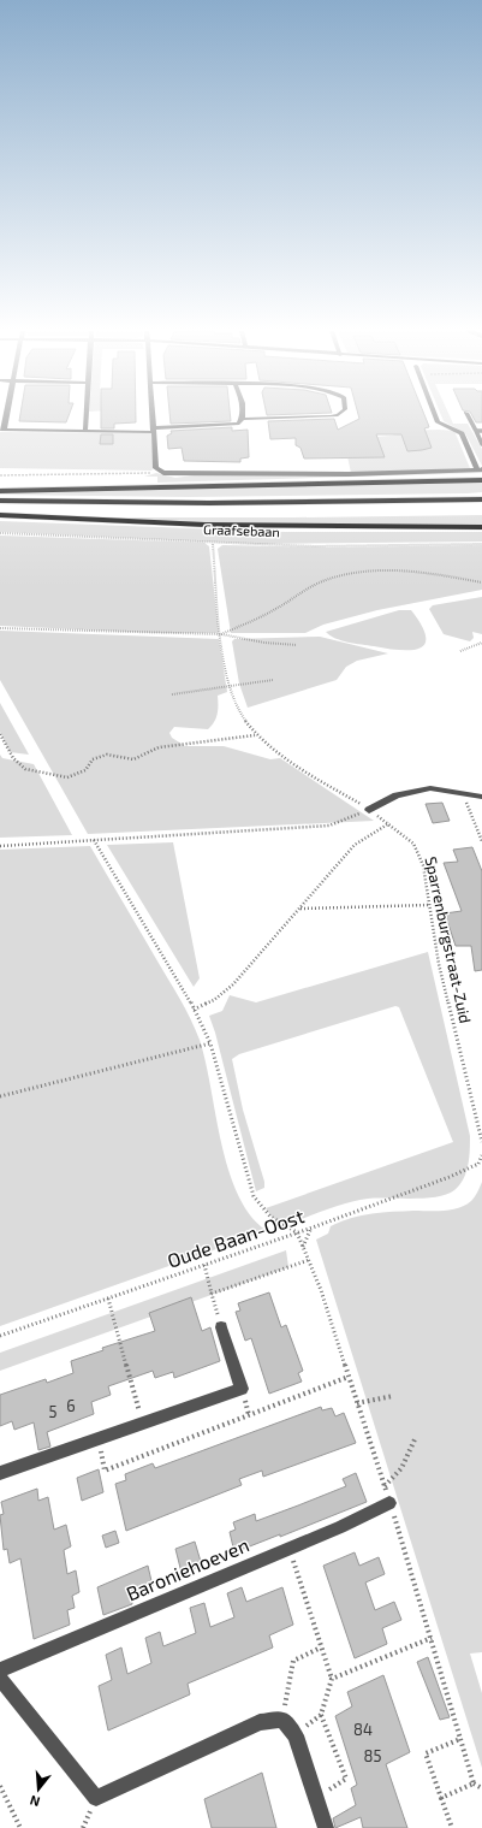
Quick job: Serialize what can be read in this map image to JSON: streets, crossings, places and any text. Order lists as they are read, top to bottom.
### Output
{
  "streets": {
    "highway": ["Graafsebaan"],
    "street": ["Baroniehoeven"],
    "path": ["Sparrenburgstraat-Zuid", "Oude Baan-Oost"]
  },
  "crossings": [
    ["Graafsebaan", "Sparrenburgstraat-Zuid"]
  ],
  "house_numbers": [
    "6",
    "5",
    "84",
    "85"
  ],
  "north": "bottom"
}
